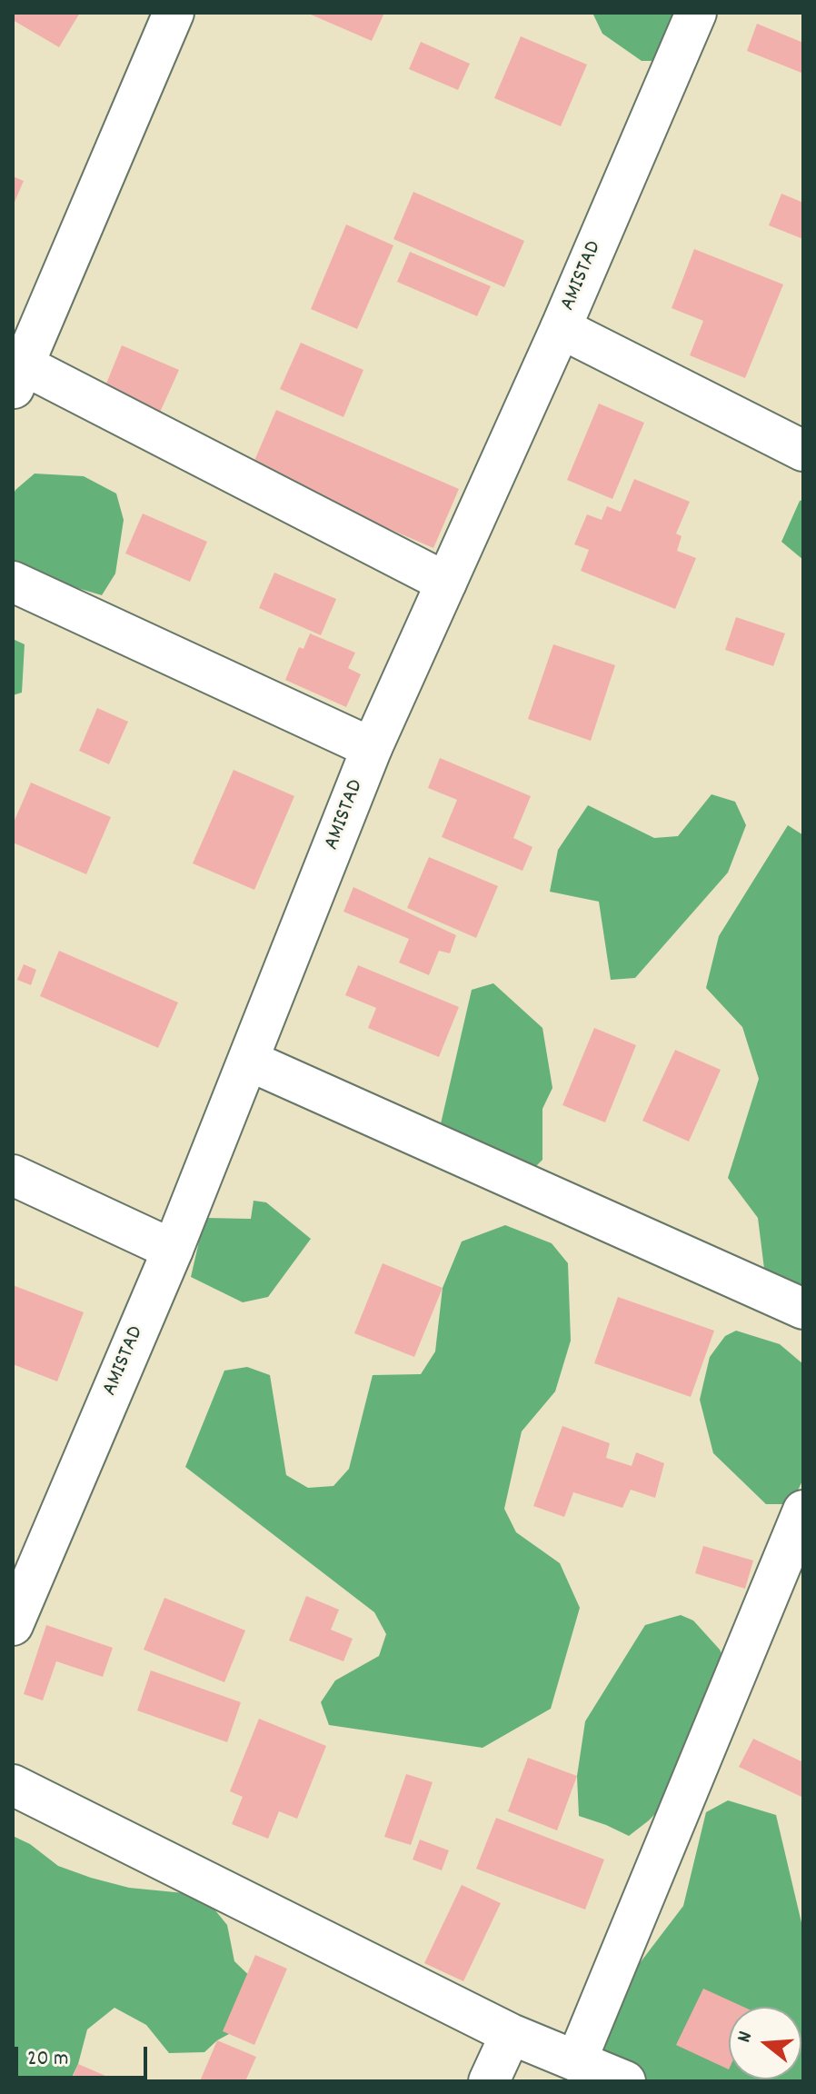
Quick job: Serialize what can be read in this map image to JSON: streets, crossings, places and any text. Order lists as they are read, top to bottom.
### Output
{
  "streets": {
    "street": ["AMISTAD"]
  },
  "scale_bar": "20 m",
  "north": "left"
}
